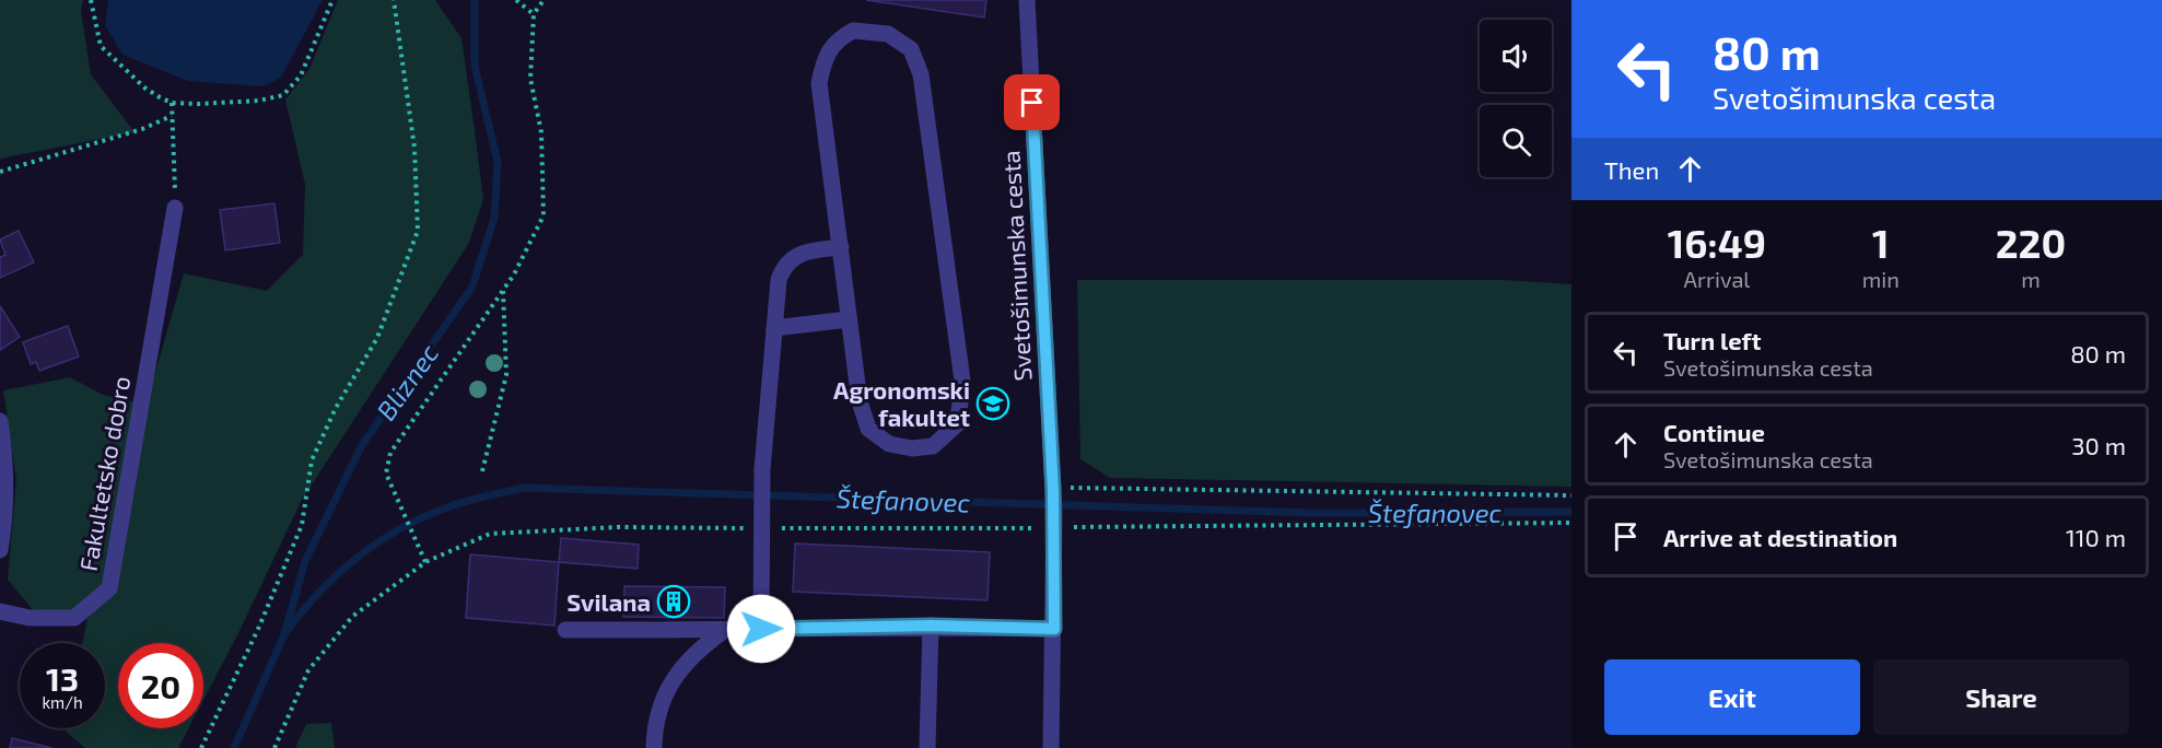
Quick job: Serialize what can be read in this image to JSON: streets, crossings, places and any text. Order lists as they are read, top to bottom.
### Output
{
  "streets": {
    "street": ["Svetošimunska cesta", "Fakultetsko dobro"]
  },
  "water": ["Bliznec", "Štefanovec"],
  "places": {
    "school or university": ["Agronomski fakultet"],
    "building": ["Svilana"]
  },
  "page": {
    "turn": ["80 m", "Svetošimunska cesta"],
    "then": "Then",
    "eta": [
      "16:49",
      "Arrival",
      "1",
      "min",
      "220",
      "m"
    ],
    "list": [
      {
        "name": "Turn left",
        "note": "Svetošimunska cesta",
        "value": "80 m"
      },
      {
        "name": "Continue",
        "note": "Svetošimunska cesta",
        "value": "30 m"
      },
      {
        "name": "Arrive at destination",
        "value": "110 m"
      }
    ],
    "speed": "13 km/h",
    "limit": "20",
    "buttons": ["Exit", "Share"]
  }
}
